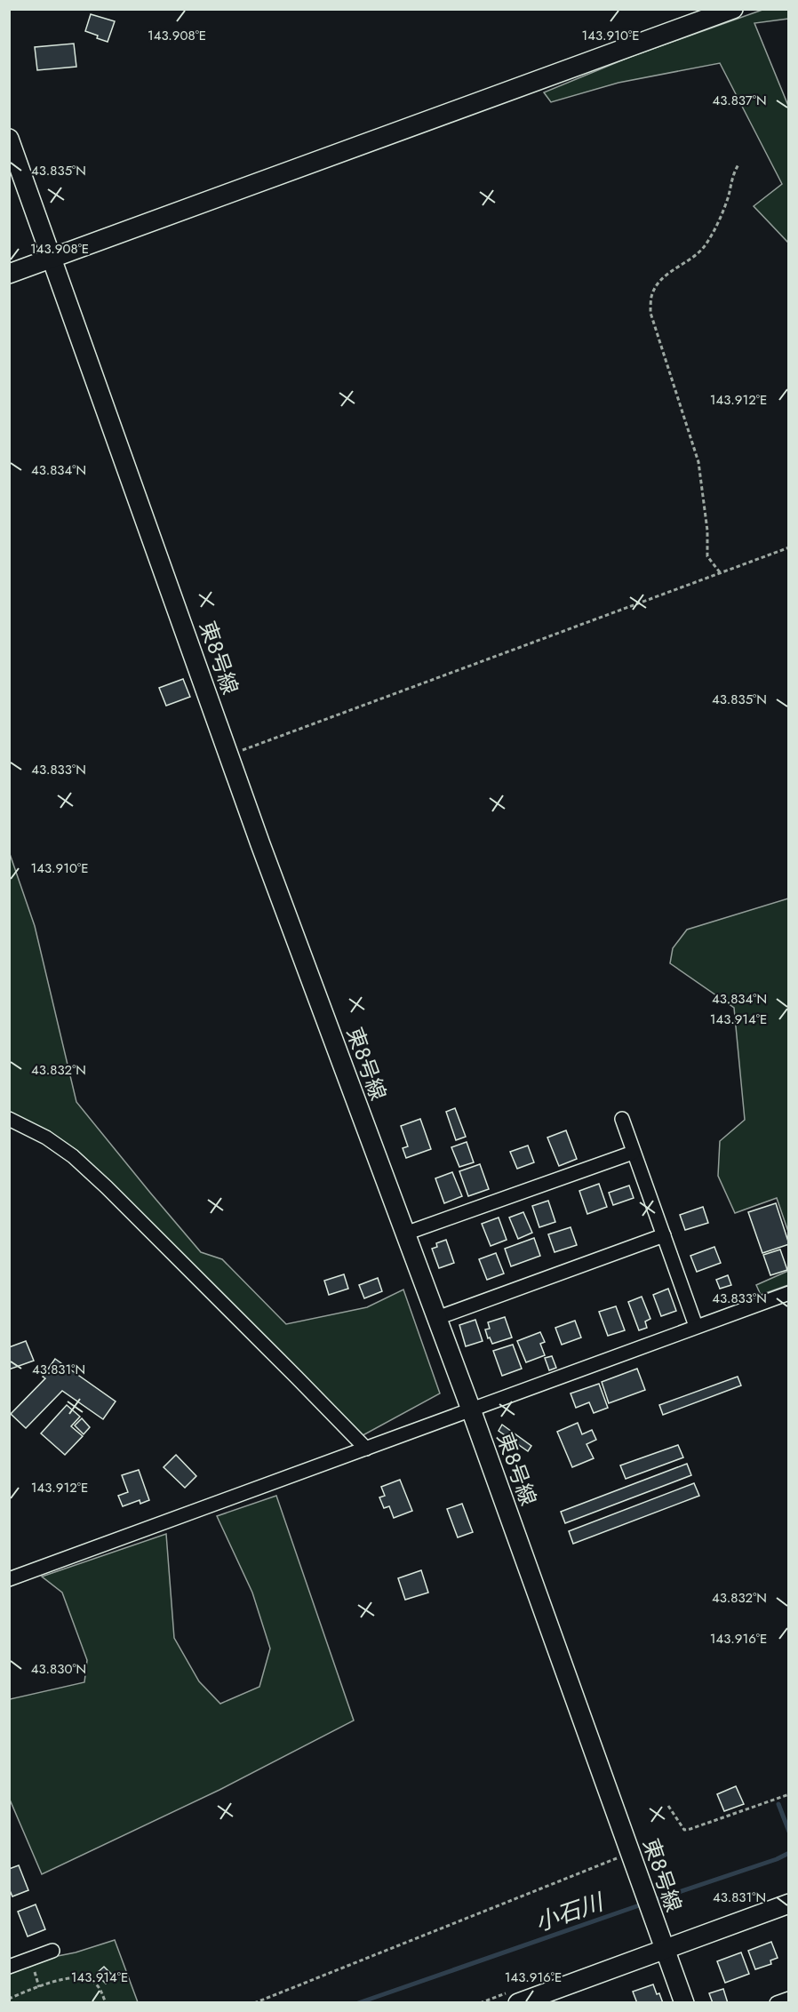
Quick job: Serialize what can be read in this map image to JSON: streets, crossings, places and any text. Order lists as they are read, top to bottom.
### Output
{
  "streets": {
    "street": ["東8号線"]
  },
  "water": ["小石川"],
  "coordinates": [
    "143.908°E",
    "143.910°E",
    "43.837°N",
    "43.835°N",
    "143.912°E",
    "43.834°N",
    "43.833°N",
    "143.914°E",
    "43.832°N",
    "43.831°N",
    "143.916°E",
    "43.830°N"
  ]
}
